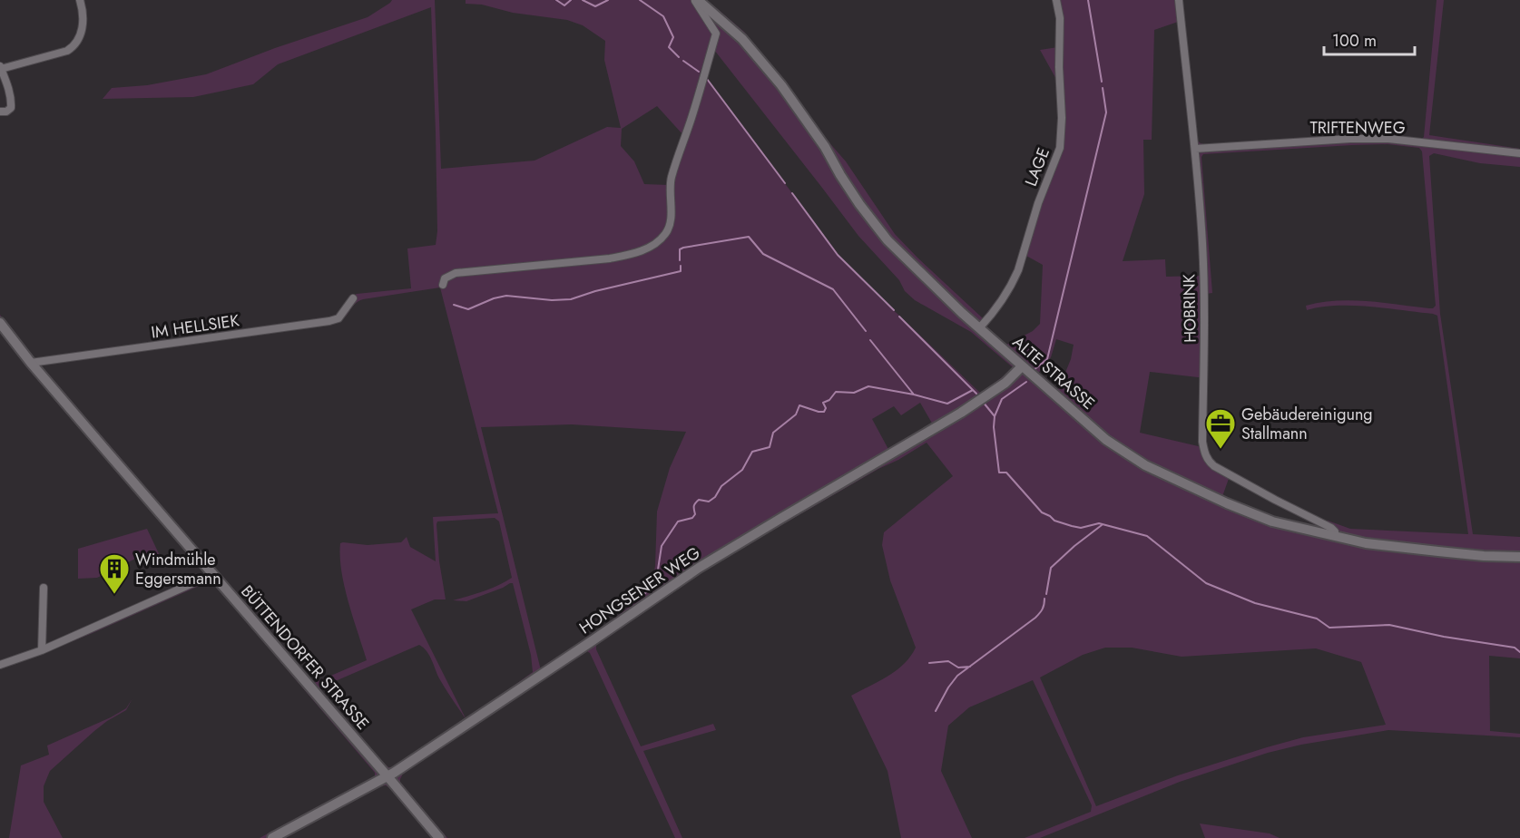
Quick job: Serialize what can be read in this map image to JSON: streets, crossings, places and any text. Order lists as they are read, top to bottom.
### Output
{
  "streets": {
    "street": [
      "TRIFTENWEG",
      "LAGE",
      "HOBRINK",
      "IM HELLSIEK",
      "ALTE STRASSE",
      "HONGSENER WEG",
      "BÜTTENDORFER STRASSE"
    ]
  },
  "crossings": [
    ["TRIFTENWEG", "HOBRINK"],
    ["LAGE", "ALTE STRASSE"],
    ["HOBRINK", "ALTE STRASSE"],
    ["IM HELLSIEK", "BÜTTENDORFER STRASSE"],
    ["ALTE STRASSE", "HONGSENER WEG"],
    ["HONGSENER WEG", "BÜTTENDORFER STRASSE"]
  ],
  "places": {
    "office": ["Gebäudereinigung Stallmann"],
    "building": ["Windmühle Eggersmann"]
  },
  "scale_bar": "100 m"
}
